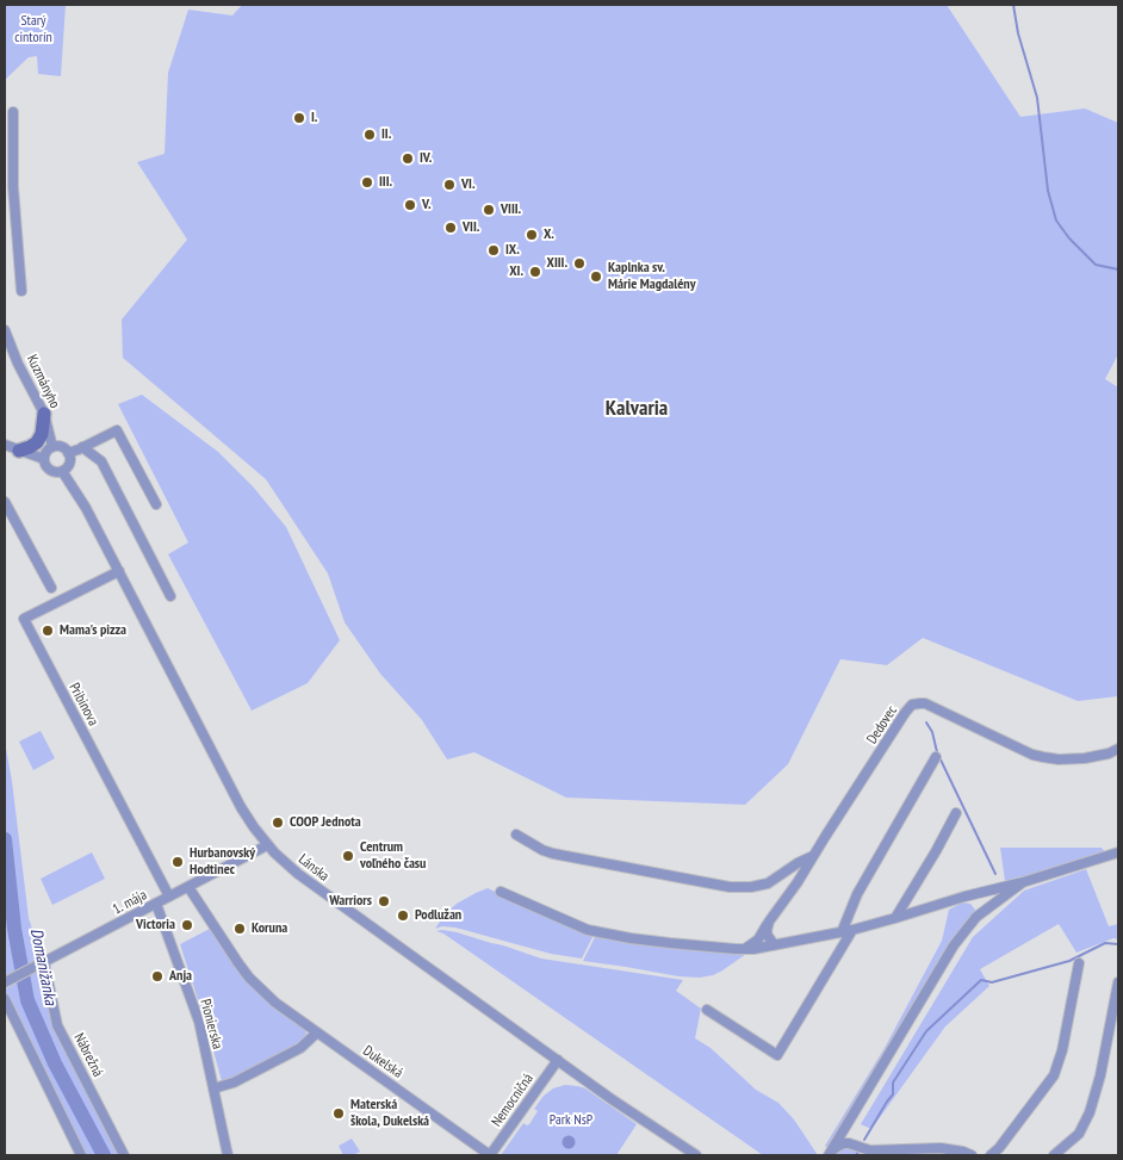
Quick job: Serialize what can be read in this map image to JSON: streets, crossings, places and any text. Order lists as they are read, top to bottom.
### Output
{
  "streets": {
    "street": [
      "Kuzmányho",
      "Pribinova",
      "Dedovec",
      "Lánska",
      "1. mája",
      "Pionierska",
      "Nábrežná",
      "Dukelská",
      "Nemocničná"
    ]
  },
  "crossings": [
    ["Kuzmányho", "Lánska"],
    ["Pribinova", "Lánska"],
    ["Pribinova", "1. mája"],
    ["Lánska", "1. mája"],
    ["Lánska", "Nemocničná"],
    ["1. mája", "Pionierska"],
    ["1. mája", "Nábrežná"],
    ["1. mája", "Dukelská"],
    ["Dukelská", "Nemocničná"]
  ],
  "districts": ["Kalvaria"],
  "water": ["Domanižanka"],
  "parks": ["Starý cintorín", "Park NsP"],
  "places": [
    "I.",
    "II.",
    "IV.",
    "III.",
    "VI.",
    "V.",
    "VIII.",
    "VII.",
    "X.",
    "IX.",
    "XIII.",
    "XI.",
    "Kaplnka sv. Márie Magdalény",
    "Mama's pizza",
    "COOP Jednota",
    "Centrum voľného času",
    "Hurbanovský Hodtinec",
    "Warriors",
    "Podlužan",
    "Victoria",
    "Koruna",
    "Anja",
    "Materská škola, Dukelská"
  ]
}
